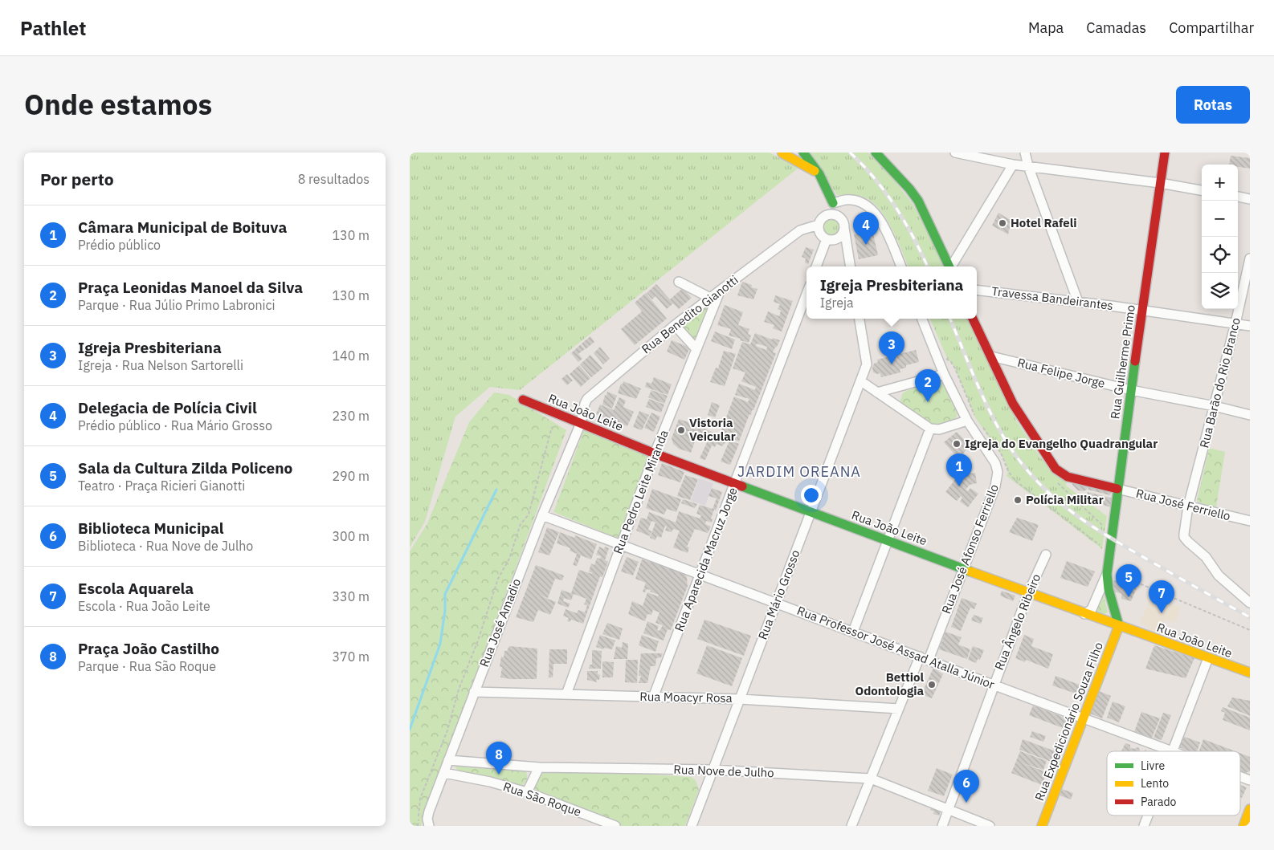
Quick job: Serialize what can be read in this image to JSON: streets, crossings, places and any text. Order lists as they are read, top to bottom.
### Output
{
  "streets": {
    "street": [
      "Travessa Bandeirantes",
      "Rua Benedito Gianotti",
      "Rua Guilherme Primo",
      "Rua Felipe Jorge",
      "Rua Barão do Rio Branco",
      "Rua João Leite",
      "Rua Pedro Leite Miranda",
      "Rua José Ferriello",
      "Rua José Afonso Ferriello",
      "Rua Aparecida Macruz Jorge",
      "Rua Mário Grosso",
      "Rua Ângelo Ribeiro",
      "Rua José Amadio",
      "Rua Professor José Assad Atalla Júnior",
      "Rua Moacyr Rosa",
      "Rua Expedicionário Souza Filho",
      "Rua Nove de Julho",
      "Rua São Roque"
    ]
  },
  "crossings": [
    ["Travessa Bandeirantes", "Rua Guilherme Primo"],
    ["Travessa Bandeirantes", "Rua Barão do Rio Branco"],
    ["Rua Benedito Gianotti", "Rua João Leite"],
    ["Rua Benedito Gianotti", "Rua Pedro Leite Miranda"],
    ["Rua Benedito Gianotti", "Rua José Amadio"],
    ["Rua Guilherme Primo", "Rua Felipe Jorge"],
    ["Rua Guilherme Primo", "Rua João Leite"],
    ["Rua Guilherme Primo", "Rua José Ferriello"],
    ["Rua Guilherme Primo", "Rua Expedicionário Souza Filho"],
    ["Rua Felipe Jorge", "Rua Barão do Rio Branco"],
    ["Rua Barão do Rio Branco", "Rua José Ferriello"],
    ["Rua João Leite", "Rua Pedro Leite Miranda"],
    ["Rua João Leite", "Rua José Afonso Ferriello"],
    ["Rua João Leite", "Rua Aparecida Macruz Jorge"],
    ["Rua João Leite", "Rua Mário Grosso"],
    ["Rua João Leite", "Rua Ângelo Ribeiro"],
    ["Rua João Leite", "Rua José Amadio"],
    ["Rua João Leite", "Rua Expedicionário Souza Filho"],
    ["Rua Pedro Leite Miranda", "Rua Professor José Assad Atalla Júnior"],
    ["Rua Pedro Leite Miranda", "Rua Moacyr Rosa"],
    ["Rua José Afonso Ferriello", "Rua Professor José Assad Atalla Júnior"],
    ["Rua José Afonso Ferriello", "Rua Moacyr Rosa"],
    ["Rua José Afonso Ferriello", "Rua Nove de Julho"],
    ["Rua Aparecida Macruz Jorge", "Rua Professor José Assad Atalla Júnior"],
    ["Rua Aparecida Macruz Jorge", "Rua Moacyr Rosa"],
    ["Rua Mário Grosso", "Rua Professor José Assad Atalla Júnior"],
    ["Rua Mário Grosso", "Rua Moacyr Rosa"],
    ["Rua Mário Grosso", "Rua Nove de Julho"],
    ["Rua Ângelo Ribeiro", "Rua Professor José Assad Atalla Júnior"],
    ["Rua Ângelo Ribeiro", "Rua Nove de Julho"],
    ["Rua José Amadio", "Rua Professor José Assad Atalla Júnior"],
    ["Rua José Amadio", "Rua Moacyr Rosa"],
    ["Rua José Amadio", "Rua Nove de Julho"],
    ["Rua José Amadio", "Rua São Roque"],
    ["Rua Professor José Assad Atalla Júnior", "Rua Expedicionário Souza Filho"]
  ],
  "districts": ["JARDIM OREANA"],
  "places": [
    "Hotel Rafeli",
    "Vistoria Veicular",
    "Igreja do Evangelho Quadrangular",
    "Polícia Militar",
    "Bettiol Odontologia"
  ],
  "legend": ["Livre", "Lento", "Parado"],
  "page": {
    "header": "Pathlet",
    "nav": ["Mapa", "Camadas", "Compartilhar"],
    "title": "Onde estamos",
    "buttons": "Rotas",
    "heading": ["Por perto", "8 resultados"],
    "map_buttons": ["+", "−"],
    "list": [
      {
        "mark": "1",
        "name": "Câmara Municipal de Boituva",
        "note": "Prédio público",
        "value": "130 m"
      },
      {
        "mark": "2",
        "name": "Praça Leonidas Manoel da Silva",
        "note": "Parque · Rua Júlio Primo Labronici",
        "value": "130 m"
      },
      {
        "mark": "3",
        "name": "Igreja Presbiteriana",
        "note": "Igreja · Rua Nelson Sartorelli",
        "value": "140 m"
      },
      {
        "mark": "4",
        "name": "Delegacia de Polícia Civil",
        "note": "Prédio público · Rua Mário Grosso",
        "value": "230 m"
      },
      {
        "mark": "5",
        "name": "Sala da Cultura Zilda Policeno",
        "note": "Teatro · Praça Ricieri Gianotti",
        "value": "290 m"
      },
      {
        "mark": "6",
        "name": "Biblioteca Municipal",
        "note": "Biblioteca · Rua Nove de Julho",
        "value": "300 m"
      },
      {
        "mark": "7",
        "name": "Escola Aquarela",
        "note": "Escola · Rua João Leite",
        "value": "330 m"
      },
      {
        "mark": "8",
        "name": "Praça João Castilho",
        "note": "Parque · Rua São Roque",
        "value": "370 m"
      }
    ],
    "pins": [
      "4",
      "3",
      "2",
      "1",
      "5",
      "7",
      "8",
      "6"
    ],
    "popup": ["Igreja Presbiteriana", "Igreja"]
  }
}
